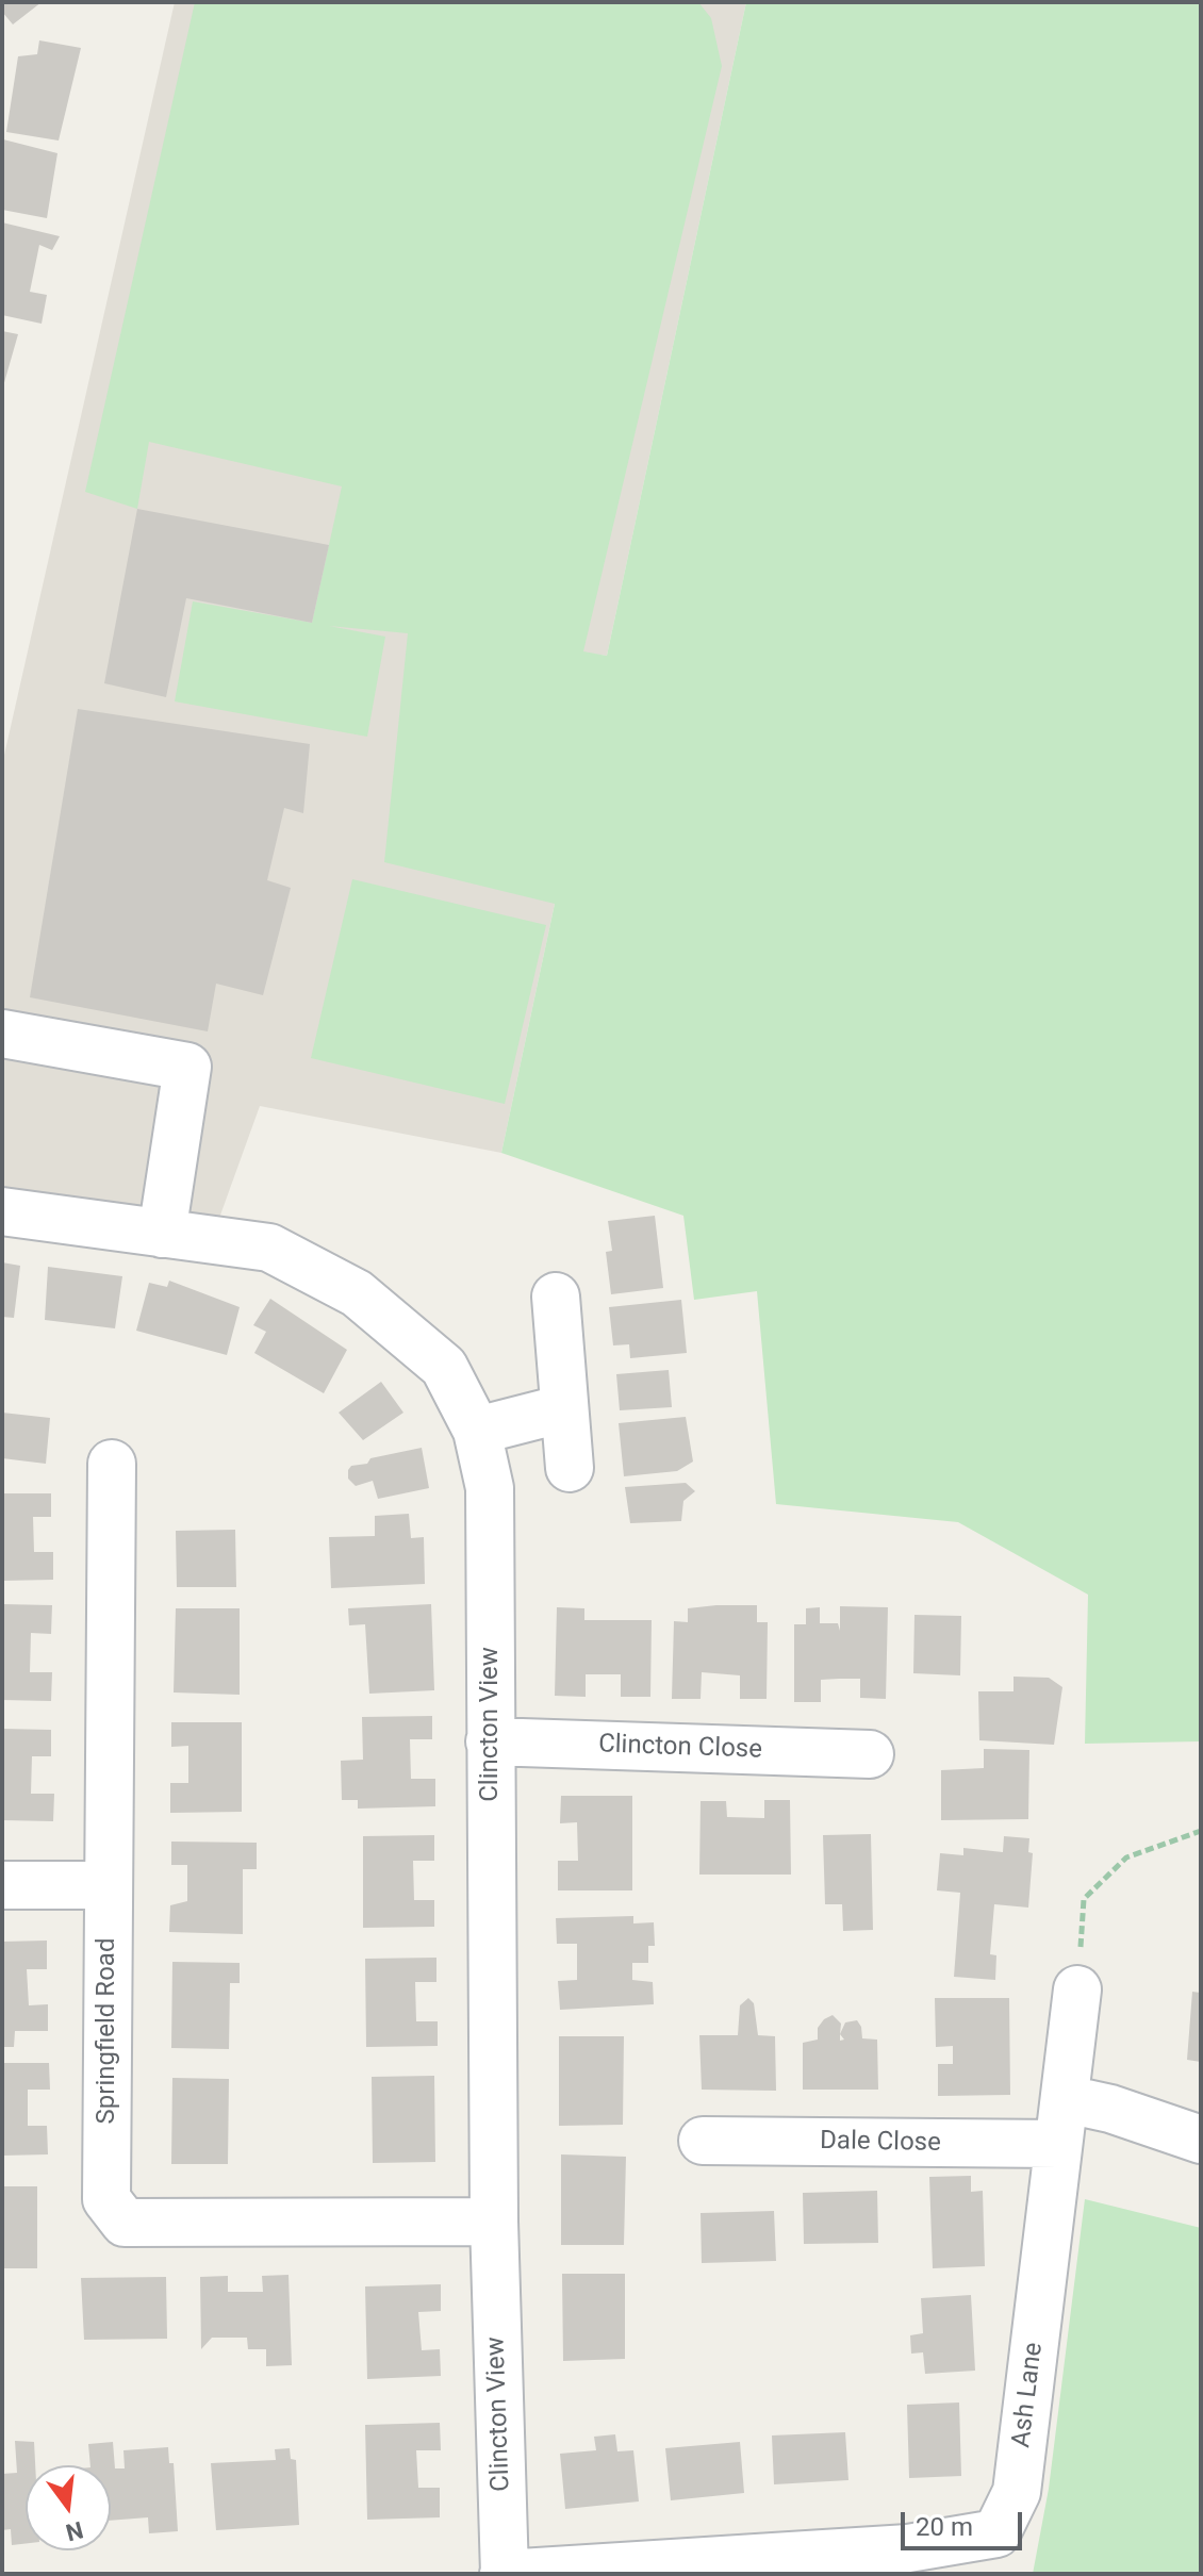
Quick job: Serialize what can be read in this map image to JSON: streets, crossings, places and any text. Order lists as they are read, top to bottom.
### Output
{
  "streets": {
    "street": [
      "Clincton View",
      "Clincton Close",
      "Springfield Road",
      "Dale Close",
      "Ash Lane"
    ]
  },
  "crossings": [
    ["Clincton View", "Clincton Close"],
    ["Clincton View", "Springfield Road"],
    ["Clincton View", "Ash Lane"],
    ["Dale Close", "Ash Lane"]
  ],
  "scale_bar": "20 m",
  "north": "bottom"
}
